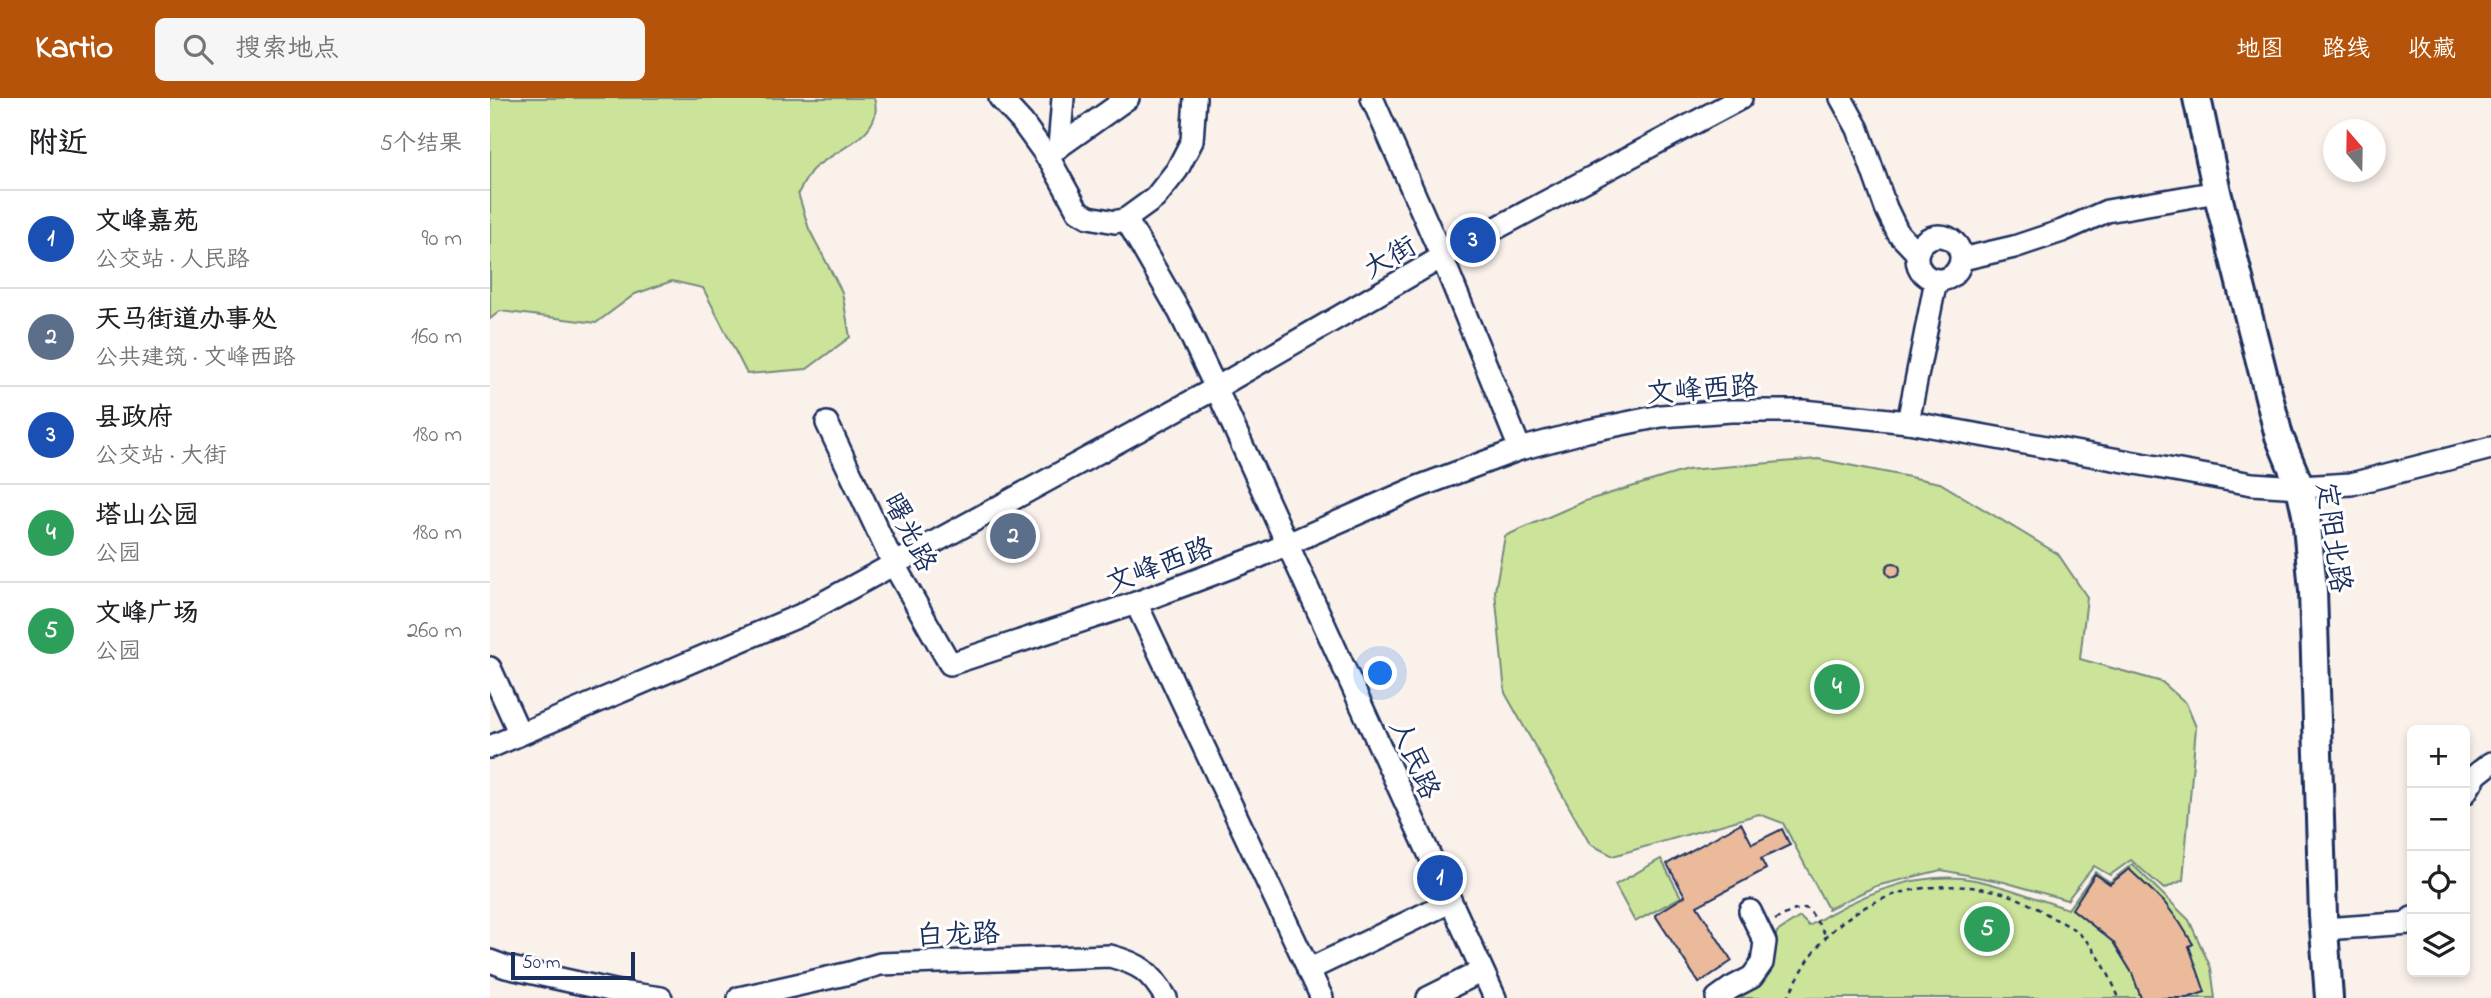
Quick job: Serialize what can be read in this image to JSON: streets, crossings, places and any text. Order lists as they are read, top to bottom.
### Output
{
  "streets": {
    "main road": ["定阳北路"],
    "street": [
      "大街",
      "文峰西路",
      "曙光路",
      "人民路",
      "白龙路"
    ]
  },
  "crossings": [
    ["大街", "曙光路"],
    ["大街", "人民路"],
    ["文峰西路", "曙光路"],
    ["文峰西路", "定阳北路"],
    ["文峰西路", "人民路"]
  ],
  "scale_bar": "50 m",
  "north": "top",
  "page": {
    "header": "Kartio",
    "search": "搜索地点",
    "nav": ["地图", "路线", "收藏"],
    "heading": ["附近", "5个结果"],
    "list": [
      {
        "mark": "1",
        "name": "文峰嘉苑",
        "note": "公交站 · 人民路",
        "value": "90 m"
      },
      {
        "mark": "2",
        "name": "天马街道办事处",
        "note": "公共建筑 · 文峰西路",
        "value": "160 m"
      },
      {
        "mark": "3",
        "name": "县政府",
        "note": "公交站 · 大街",
        "value": "180 m"
      },
      {
        "mark": "4",
        "name": "塔山公园",
        "note": "公园",
        "value": "180 m"
      },
      {
        "mark": "5",
        "name": "文峰广场",
        "note": "公园",
        "value": "260 m"
      }
    ],
    "pins": [
      "3",
      "2",
      "4",
      "1",
      "5"
    ],
    "map_buttons": ["+", "−"],
    "scale": "50 m"
  }
}
